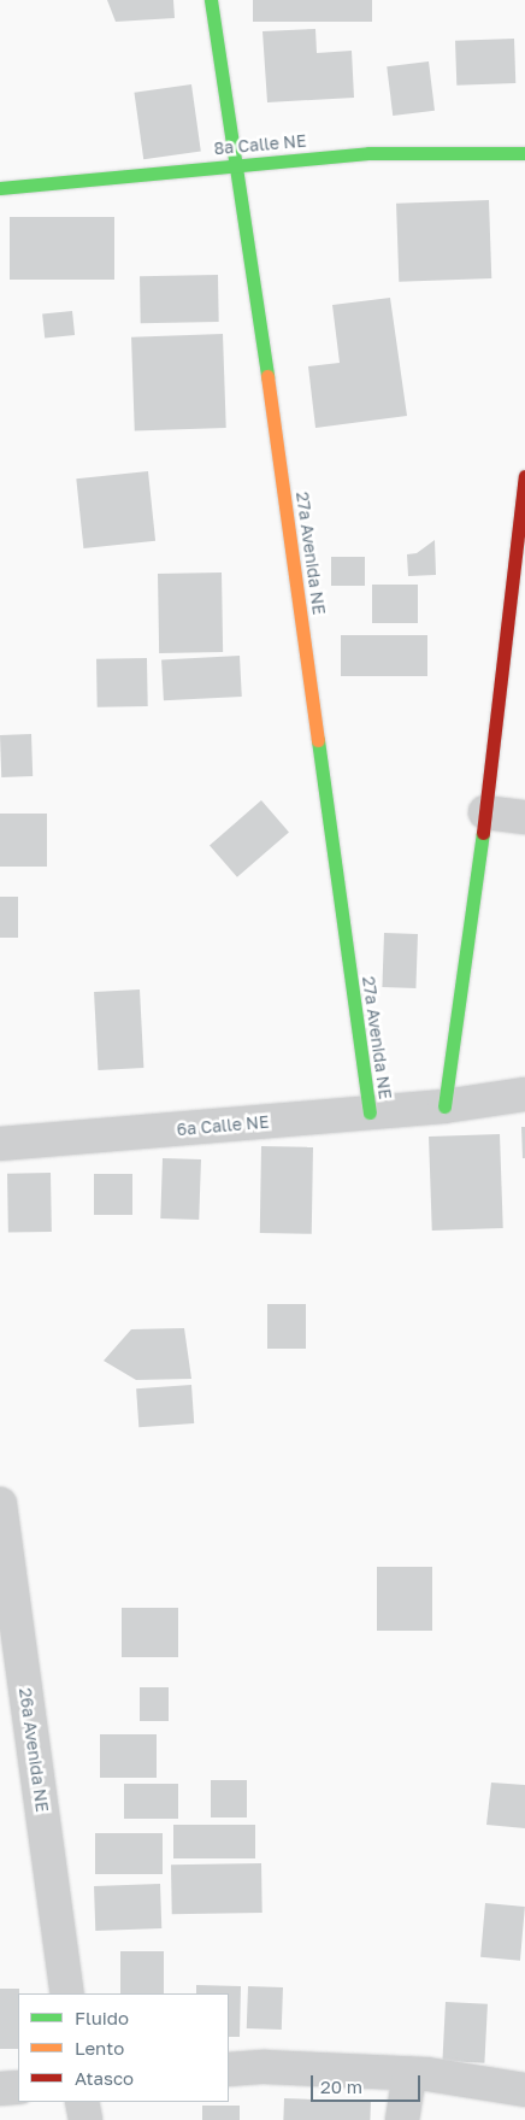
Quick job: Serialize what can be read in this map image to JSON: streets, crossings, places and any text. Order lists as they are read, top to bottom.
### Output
{
  "streets": {
    "street": [
      "8a Calle NE",
      "27a Avenida NE",
      "6a Calle NE",
      "26a Avenida NE"
    ]
  },
  "crossings": [
    ["8a Calle NE", "27a Avenida NE"],
    ["27a Avenida NE", "6a Calle NE"]
  ],
  "legend": ["Fluido", "Lento", "Atasco"],
  "scale_bar": "20 m"
}
